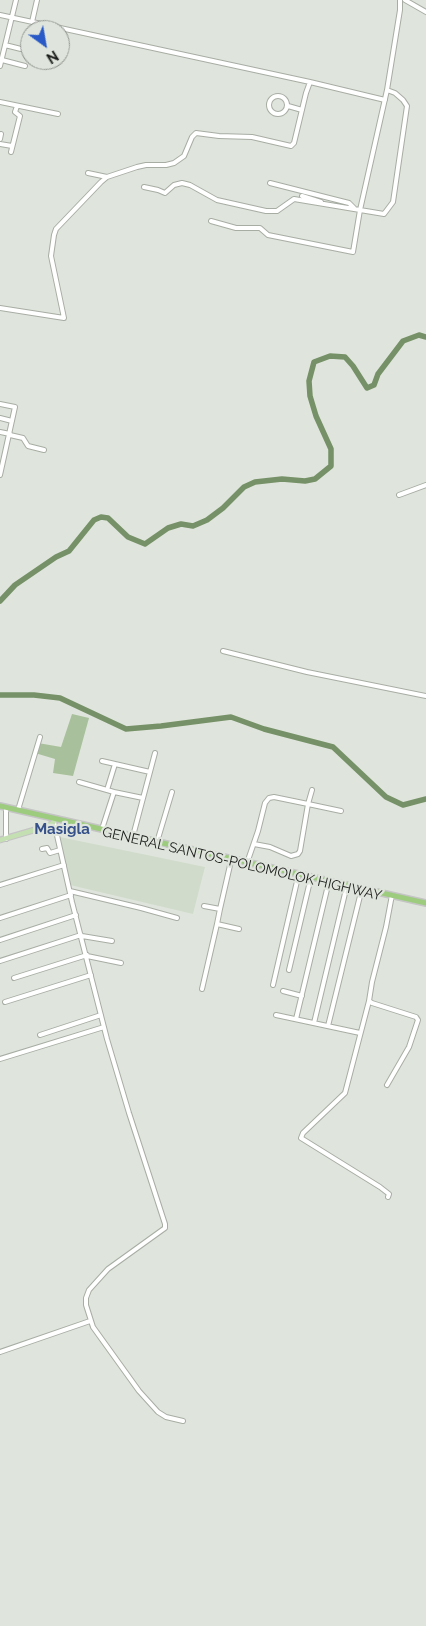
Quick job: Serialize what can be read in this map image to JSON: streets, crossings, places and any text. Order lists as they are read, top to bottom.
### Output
{
  "streets": {
    "highway": ["GENERAL SANTOS-POLOMOLOK HIGHWAY"]
  },
  "districts": ["Masigla"],
  "north": "bottom right"
}
